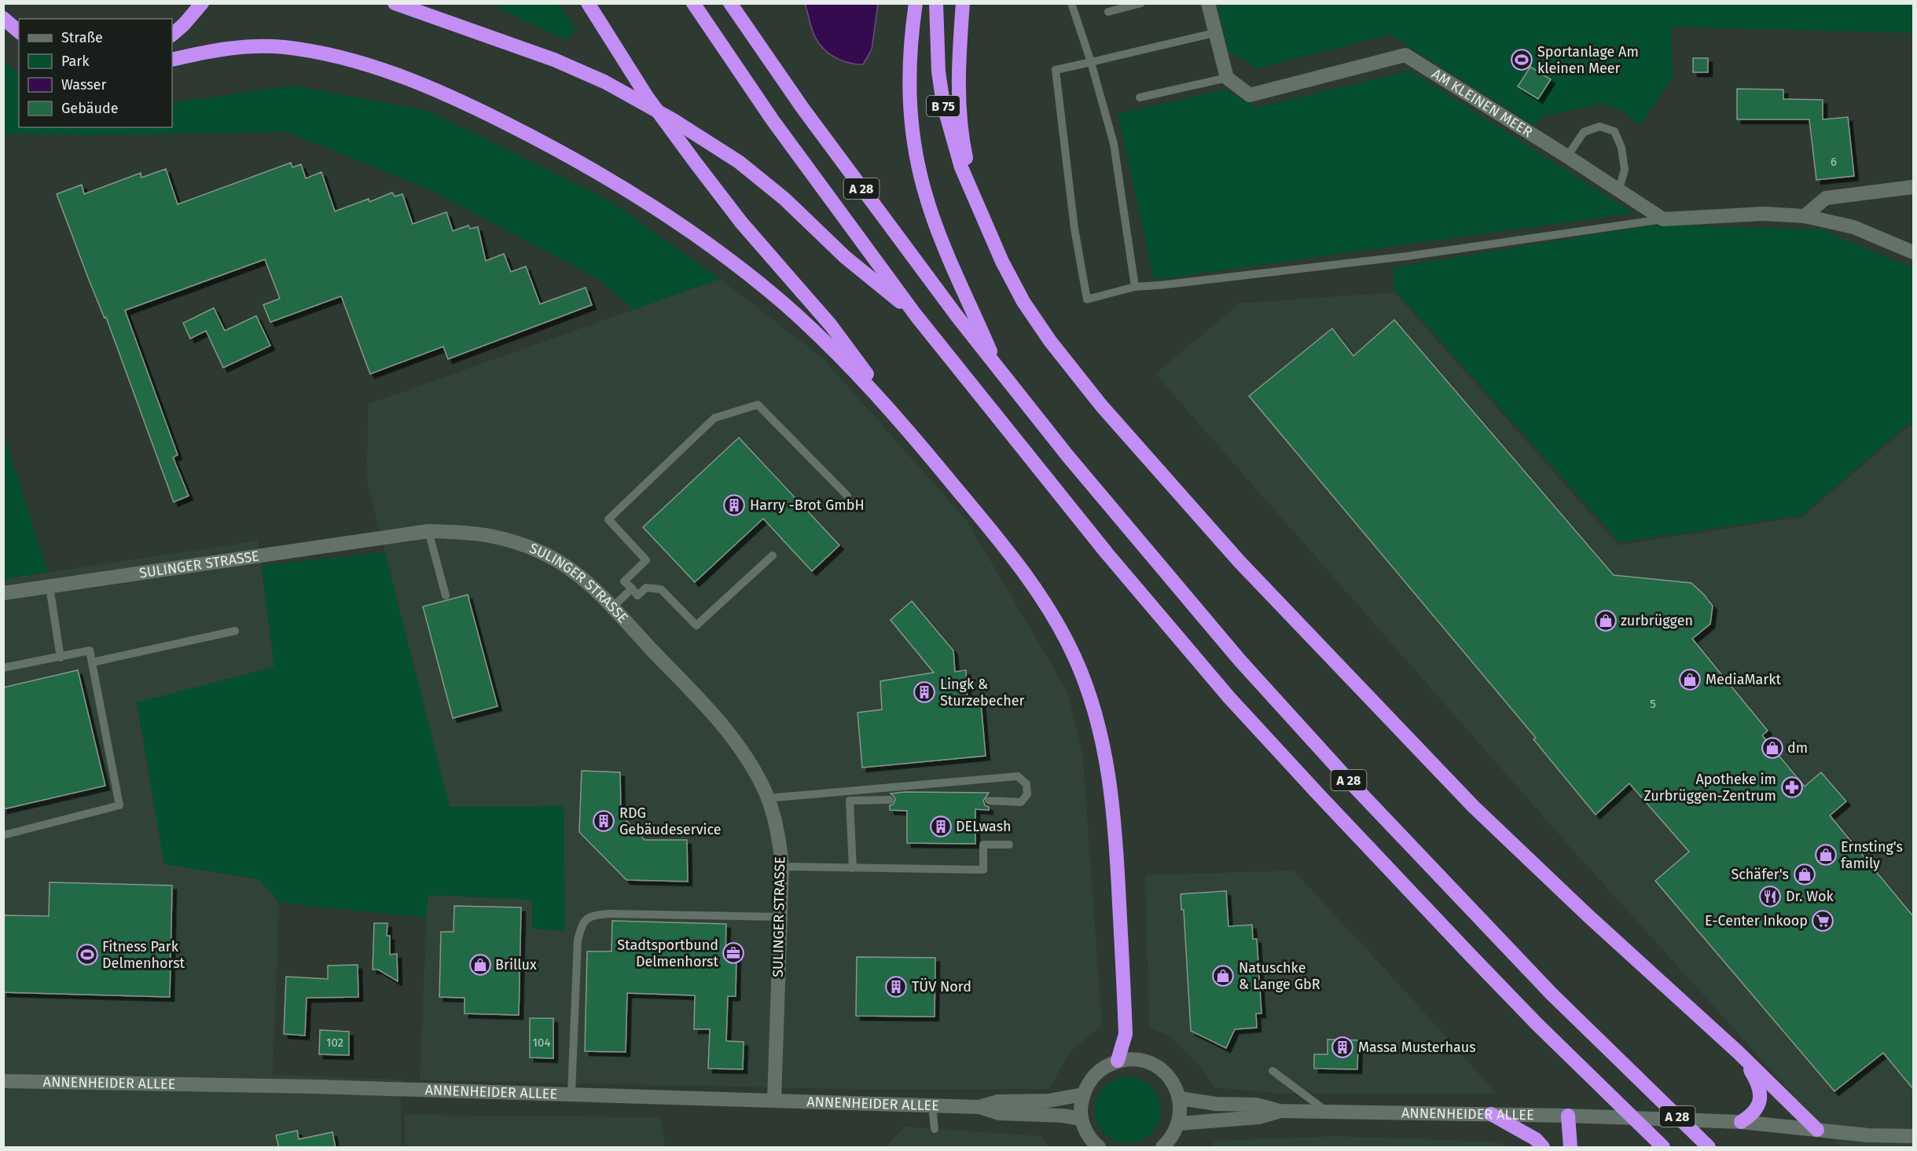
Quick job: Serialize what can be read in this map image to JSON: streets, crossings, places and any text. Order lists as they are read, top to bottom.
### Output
{
  "streets": {
    "highway": ["B 75", "A 28"],
    "street": ["AM KLEINEN MEER", "SULINGER STRASSE", "ANNENHEIDER ALLEE"]
  },
  "crossings": [
    ["SULINGER STRASSE", "ANNENHEIDER ALLEE"]
  ],
  "places": {
    "sports": ["Sportanlage Am kleinen Meer", "Fitness Park Delmenhorst"],
    "building": [
      "Harry -Brot GmbH",
      "Lingk & Sturzebecher",
      "RDG Gebäudeservice",
      "DELwash",
      "TÜV Nord",
      "Massa Musterhaus"
    ],
    "shop": [
      "zurbrüggen",
      "MediaMarkt",
      "dm",
      "Ernsting's family",
      "Schäfer's",
      "Brillux",
      "Natuschke & Lange GbR"
    ],
    "pharmacy": ["Apotheke im Zurbrüggen-Zentrum"],
    "restaurant": ["Dr. Wok"],
    "supermarket": ["E-Center Inkoop"],
    "office": ["Stadtsportbund Delmenhorst"]
  },
  "house_numbers": [
    "6",
    "5",
    "102",
    "104"
  ],
  "legend": [
    "Straße",
    "Park",
    "Wasser",
    "Gebäude"
  ]
}
